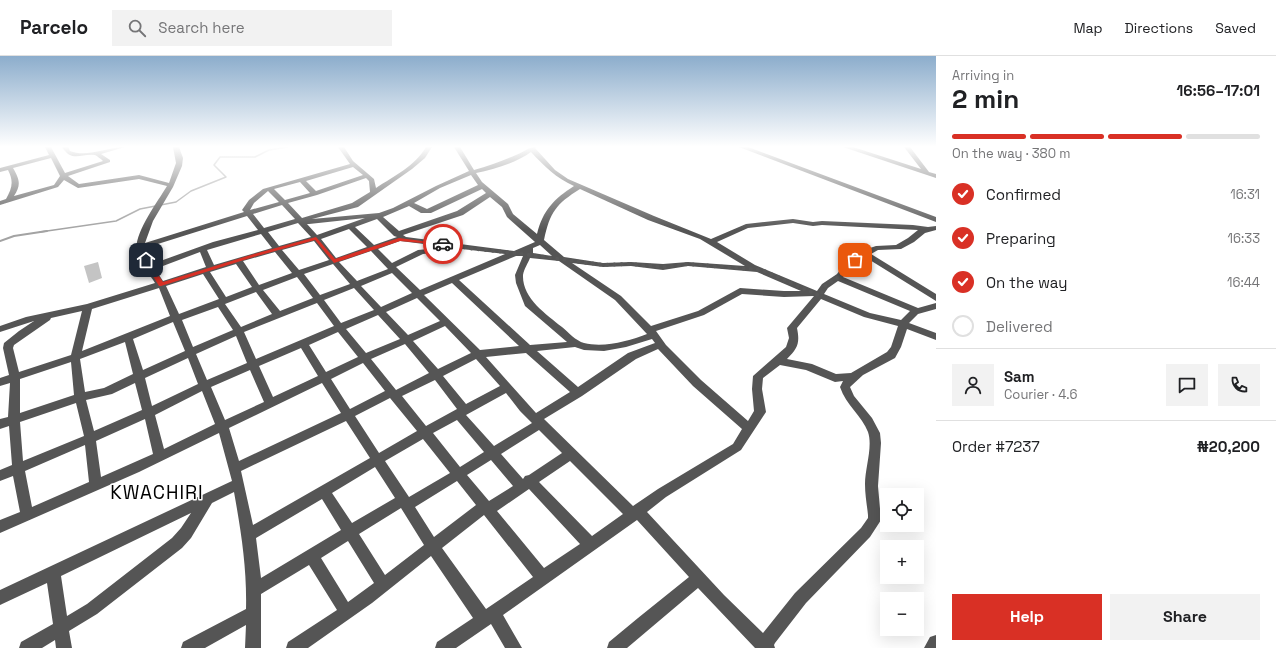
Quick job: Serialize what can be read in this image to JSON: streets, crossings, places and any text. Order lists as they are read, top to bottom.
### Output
{
  "districts": ["KWACHIRI"],
  "page": {
    "header": "Parcelo",
    "search": "Search here",
    "nav": ["Map", "Directions", "Saved"],
    "heading": ["2 min", "Arriving in", "16:56–17:01"],
    "panel": [
      "Sam",
      "Courier · 4.6",
      "Order #7237",
      "₦20,200"
    ],
    "bar": "On the way · 380 m",
    "list": [
      ["Confirmed", "16:31"],
      ["Preparing", "16:33"],
      ["On the way", "16:44"],
      "Delivered"
    ],
    "map_buttons": ["+", "−"],
    "buttons": ["Help", "Share"]
  }
}
